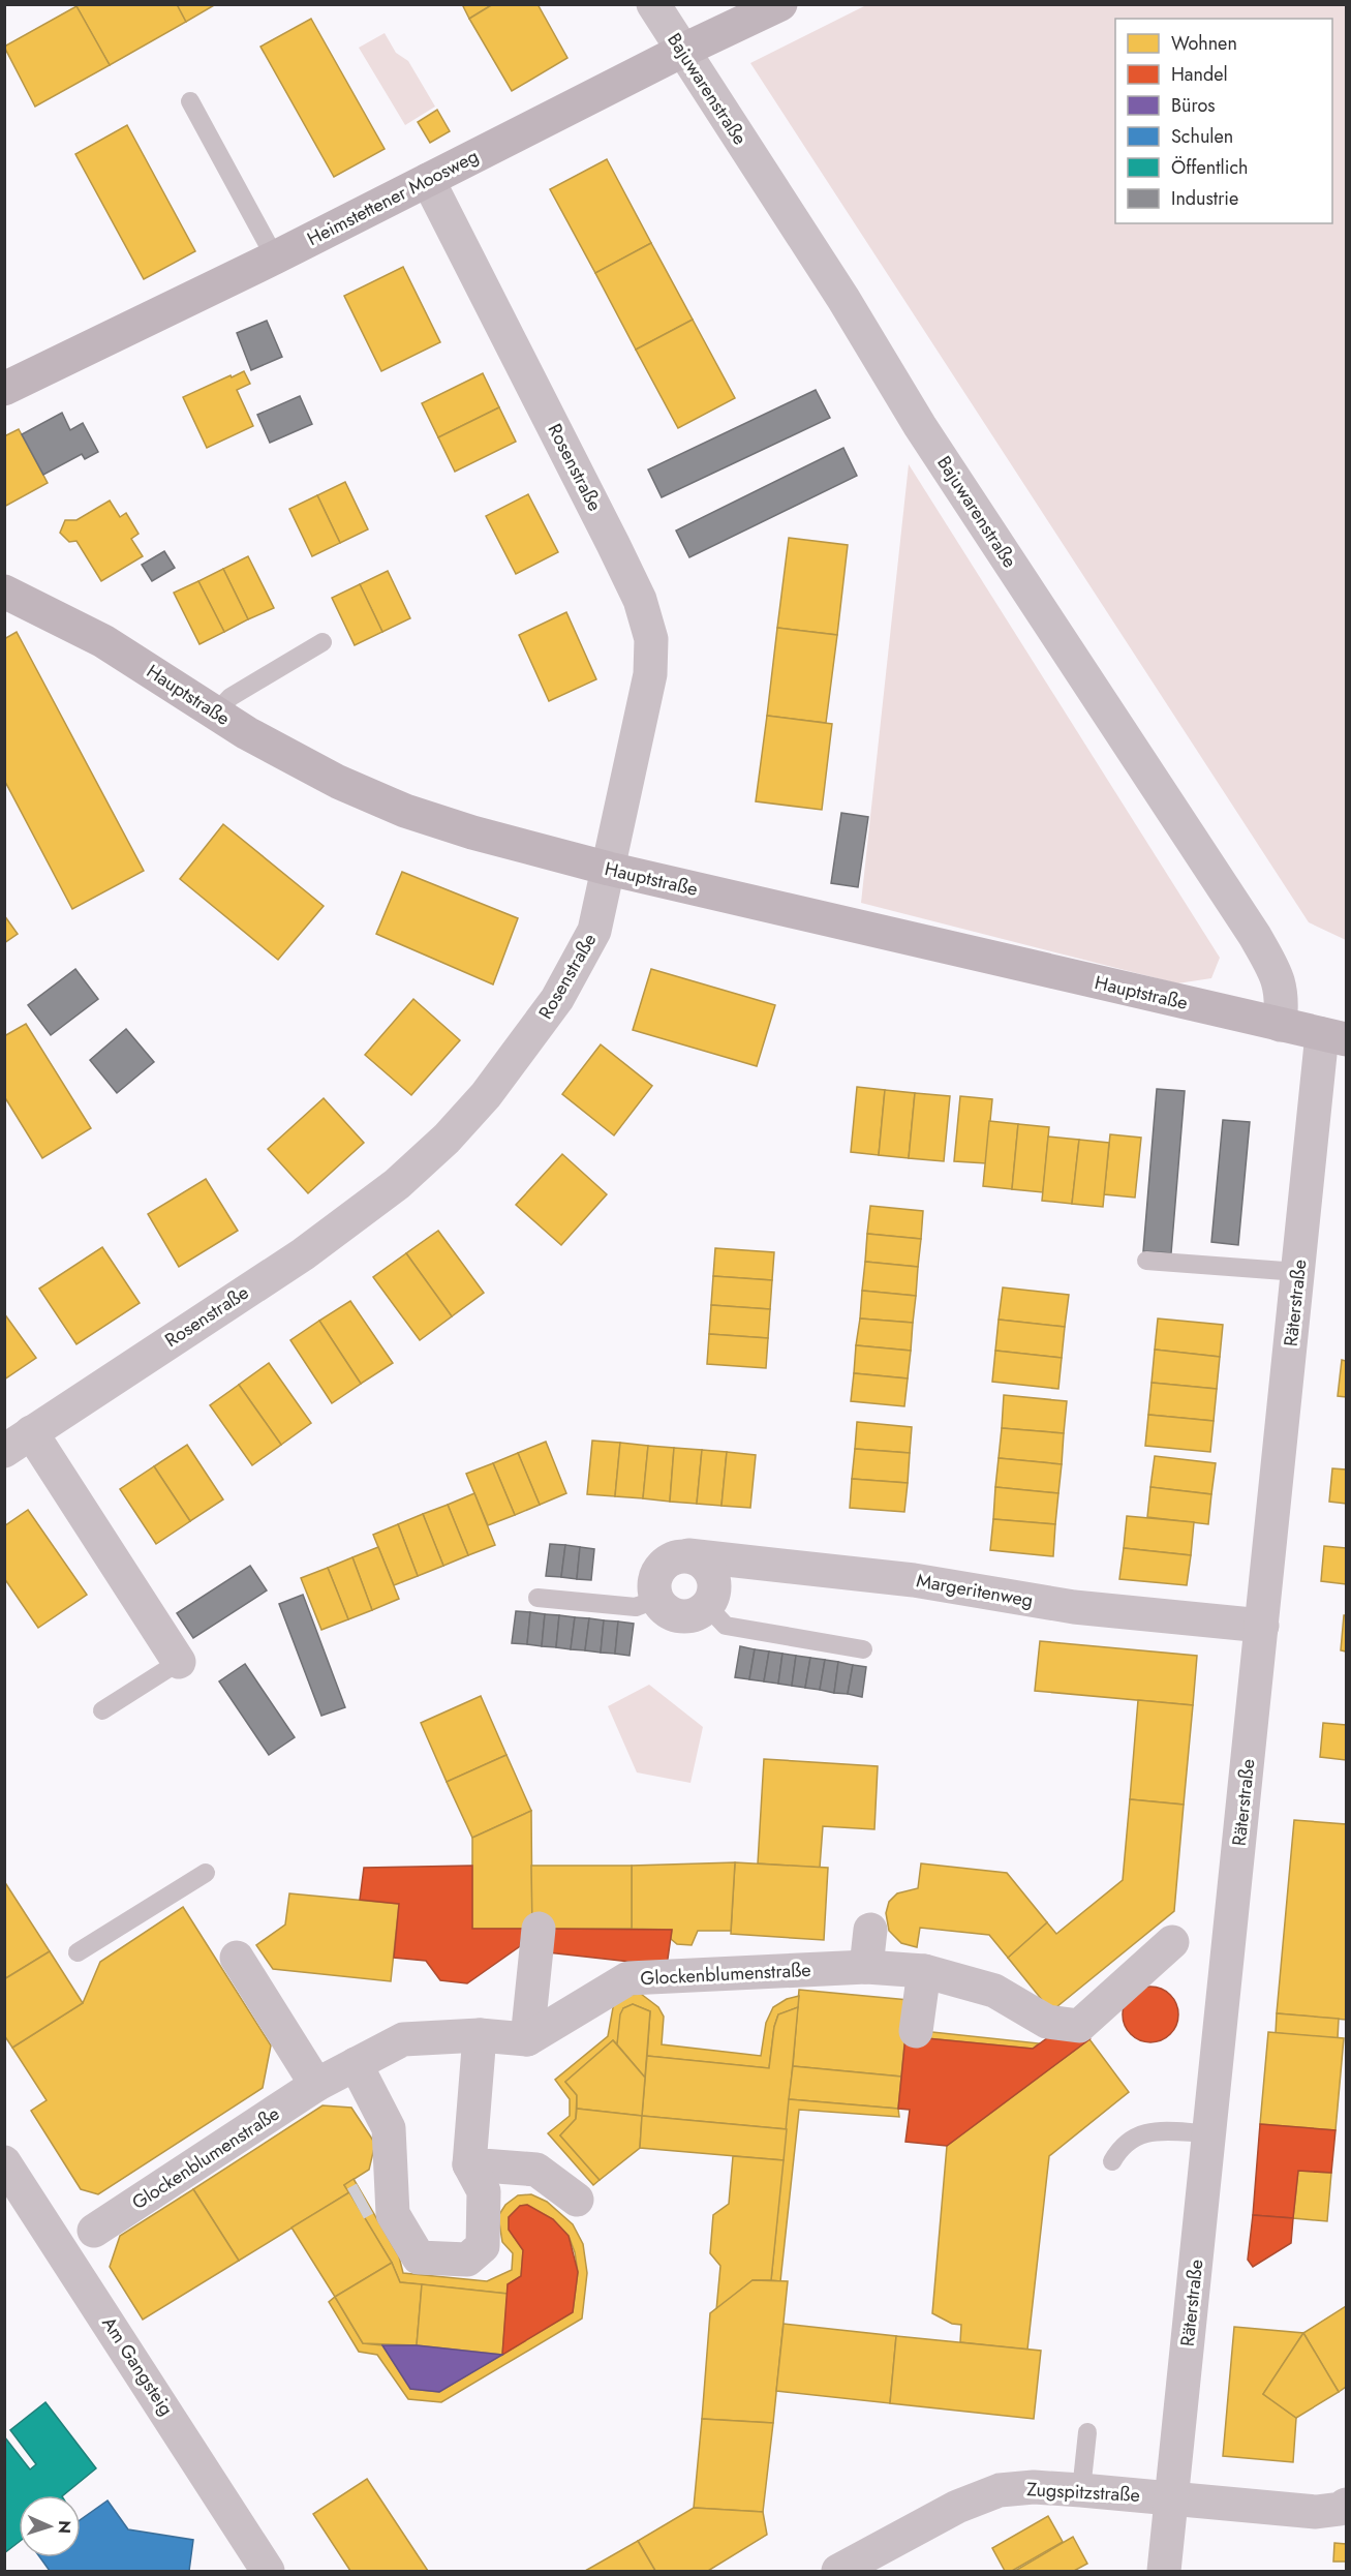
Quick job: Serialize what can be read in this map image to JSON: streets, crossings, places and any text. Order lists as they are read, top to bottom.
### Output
{
  "streets": {
    "street": [
      "Bajuwarenstraße",
      "Heimstettener Moosweg",
      "Rosenstraße",
      "Hauptstraße",
      "Räterstraße",
      "Margeritenweg",
      "Glockenblumenstraße",
      "Am Gangsteig",
      "Zugspitzstraße"
    ]
  },
  "crossings": [
    ["Bajuwarenstraße", "Heimstettener Moosweg"],
    ["Bajuwarenstraße", "Hauptstraße"],
    ["Heimstettener Moosweg", "Rosenstraße"],
    ["Rosenstraße", "Hauptstraße"],
    ["Hauptstraße", "Räterstraße"],
    ["Räterstraße", "Margeritenweg"],
    ["Räterstraße", "Zugspitzstraße"]
  ],
  "legend": [
    "Wohnen",
    "Handel",
    "Büros",
    "Schulen",
    "Öffentlich",
    "Industrie"
  ],
  "north": "right"
}
